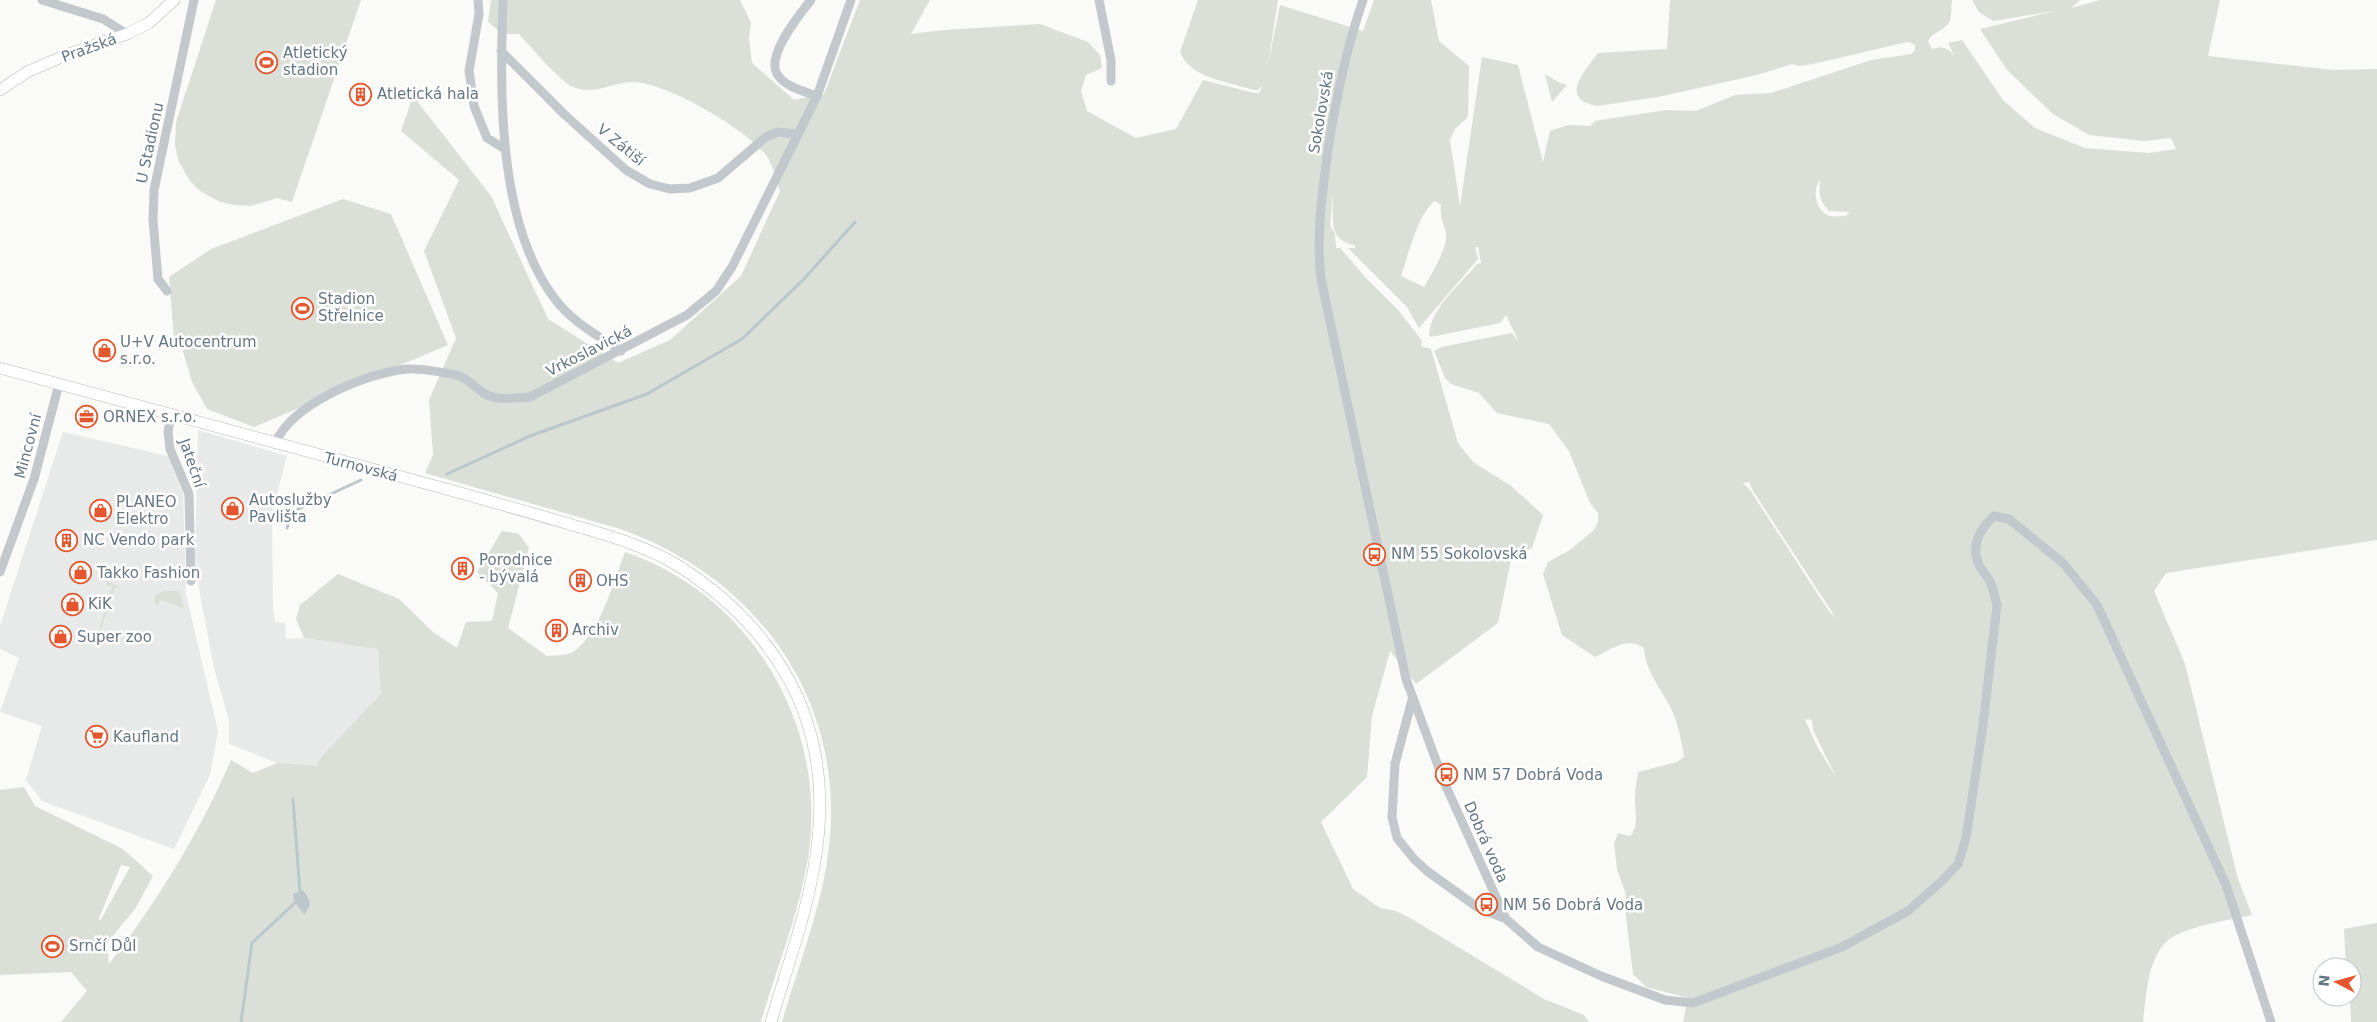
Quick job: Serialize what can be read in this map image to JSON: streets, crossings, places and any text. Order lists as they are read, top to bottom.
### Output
{
  "streets": {
    "main road": ["Pražská", "Turnovská"],
    "street": [
      "Sokolovská",
      "U Stadionu",
      "V Zátiší",
      "Vrkoslavická",
      "Mincovní",
      "Jateční",
      "Dobrá voda"
    ]
  },
  "crossings": [
    ["Sokolovská", "Dobrá voda"],
    ["V Zátiší", "Vrkoslavická"],
    ["Vrkoslavická", "Turnovská"],
    ["Mincovní", "Turnovská"],
    ["Jateční", "Turnovská"]
  ],
  "places": {
    "sports": ["Atletický stadion", "Stadion Střelnice", "Srnčí Důl"],
    "building": [
      "Atletická hala",
      "NC Vendo park",
      "Porodnice - bývalá",
      "OHS",
      "Archiv"
    ],
    "shop": [
      "U+V Autocentrum s.r.o.",
      "Autoslužby Pavlišta",
      "PLANEO Elektro",
      "Takko Fashion",
      "KiK",
      "Super zoo"
    ],
    "office": ["ORNEX s.r.o."],
    "bus stop": ["NM 55 Sokolovská", "NM 57 Dobrá Voda", "NM 56 Dobrá Voda"],
    "supermarket": ["Kaufland"]
  },
  "north": "left"
}
